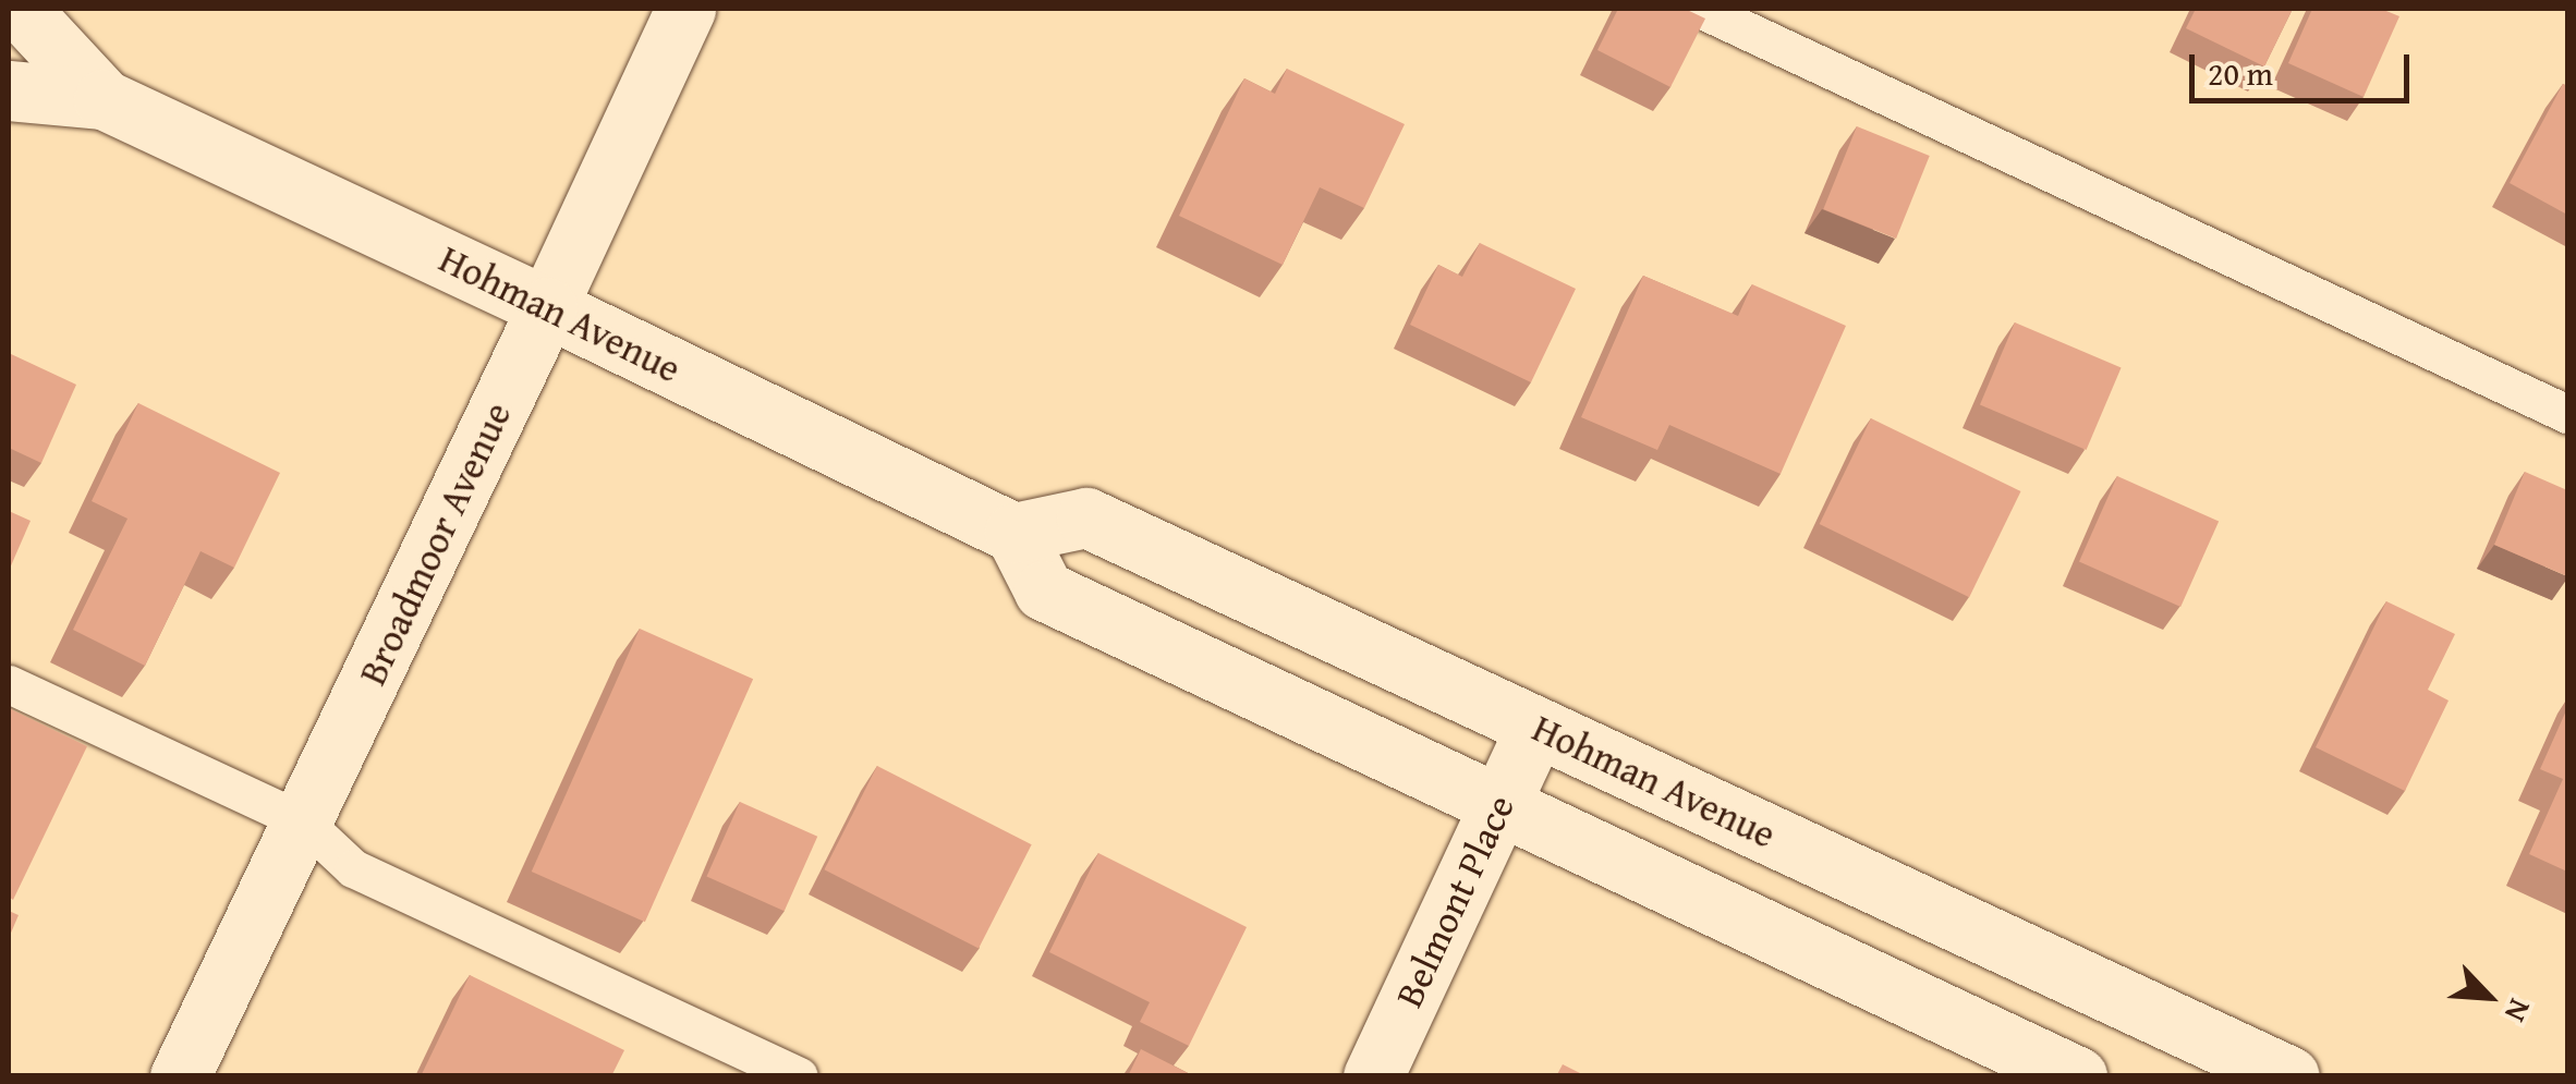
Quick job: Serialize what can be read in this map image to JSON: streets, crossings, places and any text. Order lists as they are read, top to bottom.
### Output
{
  "streets": {
    "main road": ["Hohman Avenue", "Broadmoor Avenue", "Belmont Place"]
  },
  "crossings": [
    ["Hohman Avenue", "Broadmoor Avenue"],
    ["Hohman Avenue", "Belmont Place"]
  ],
  "scale_bar": "20 m",
  "north": "bottom right"
}
